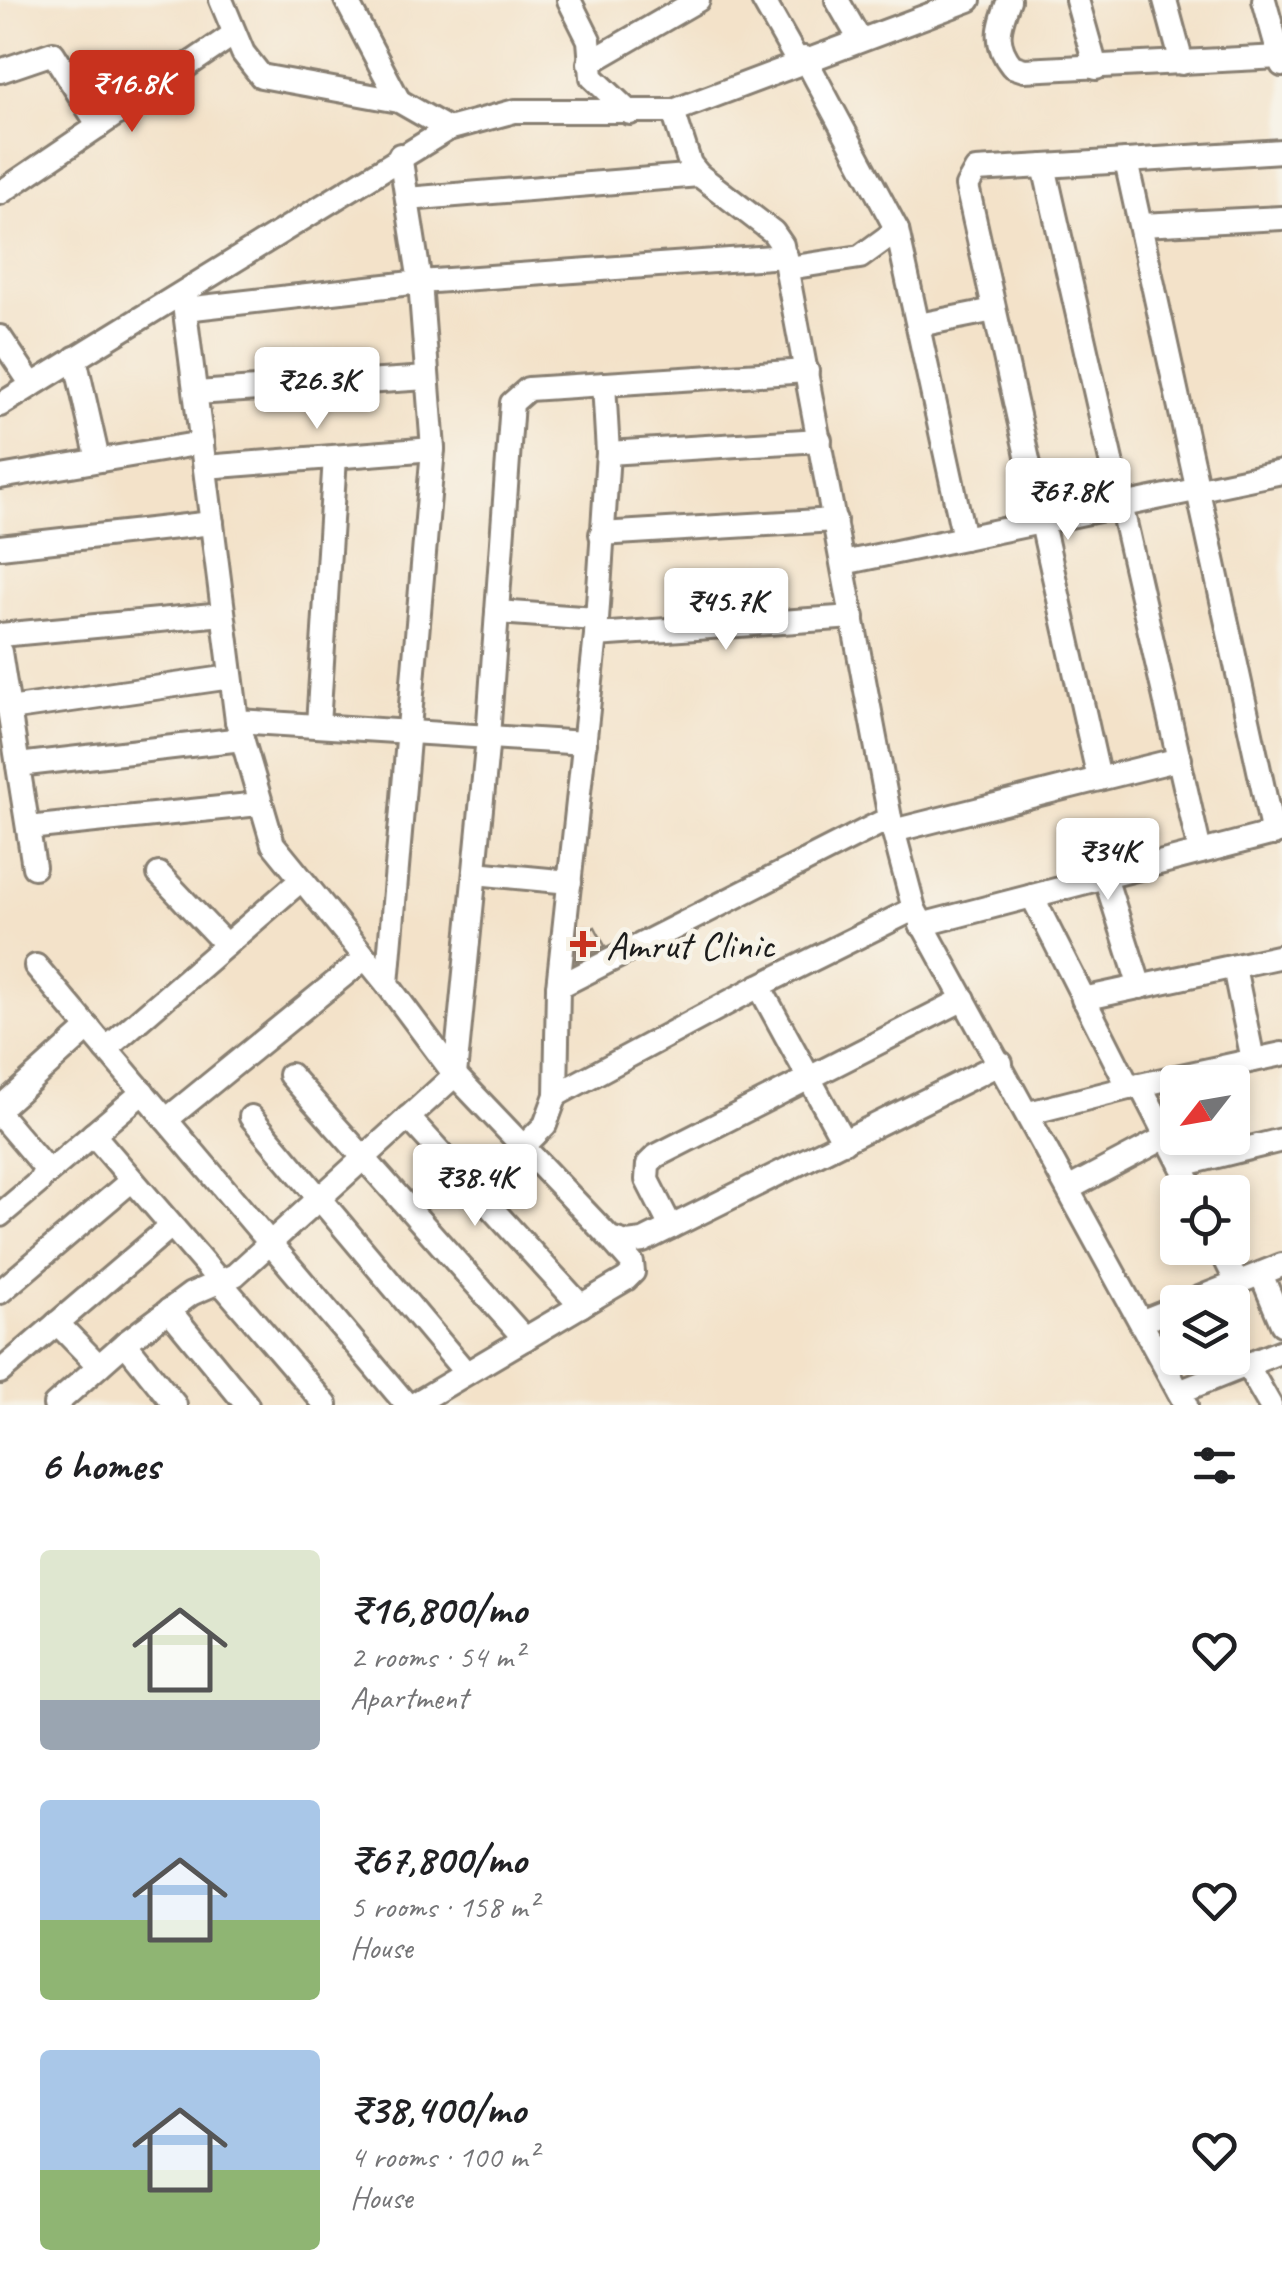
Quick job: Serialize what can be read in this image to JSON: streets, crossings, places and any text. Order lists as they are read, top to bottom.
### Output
{
  "places": {
    "health": ["Amrut Clinic"]
  },
  "north": "bottom left",
  "page": {
    "price": [
      "₹16.8K",
      "₹26.3K",
      "₹67.8K",
      "₹45.7K",
      "₹34K",
      "₹38.4K"
    ],
    "heading": "6 homes",
    "list": [
      {
        "name": "₹16,800/mo",
        "note": "2 rooms · 54 m² · Apartment"
      },
      {
        "name": "₹67,800/mo",
        "note": "5 rooms · 158 m² · House"
      },
      {
        "name": "₹38,400/mo",
        "note": "4 rooms · 100 m² · House"
      }
    ]
  }
}
